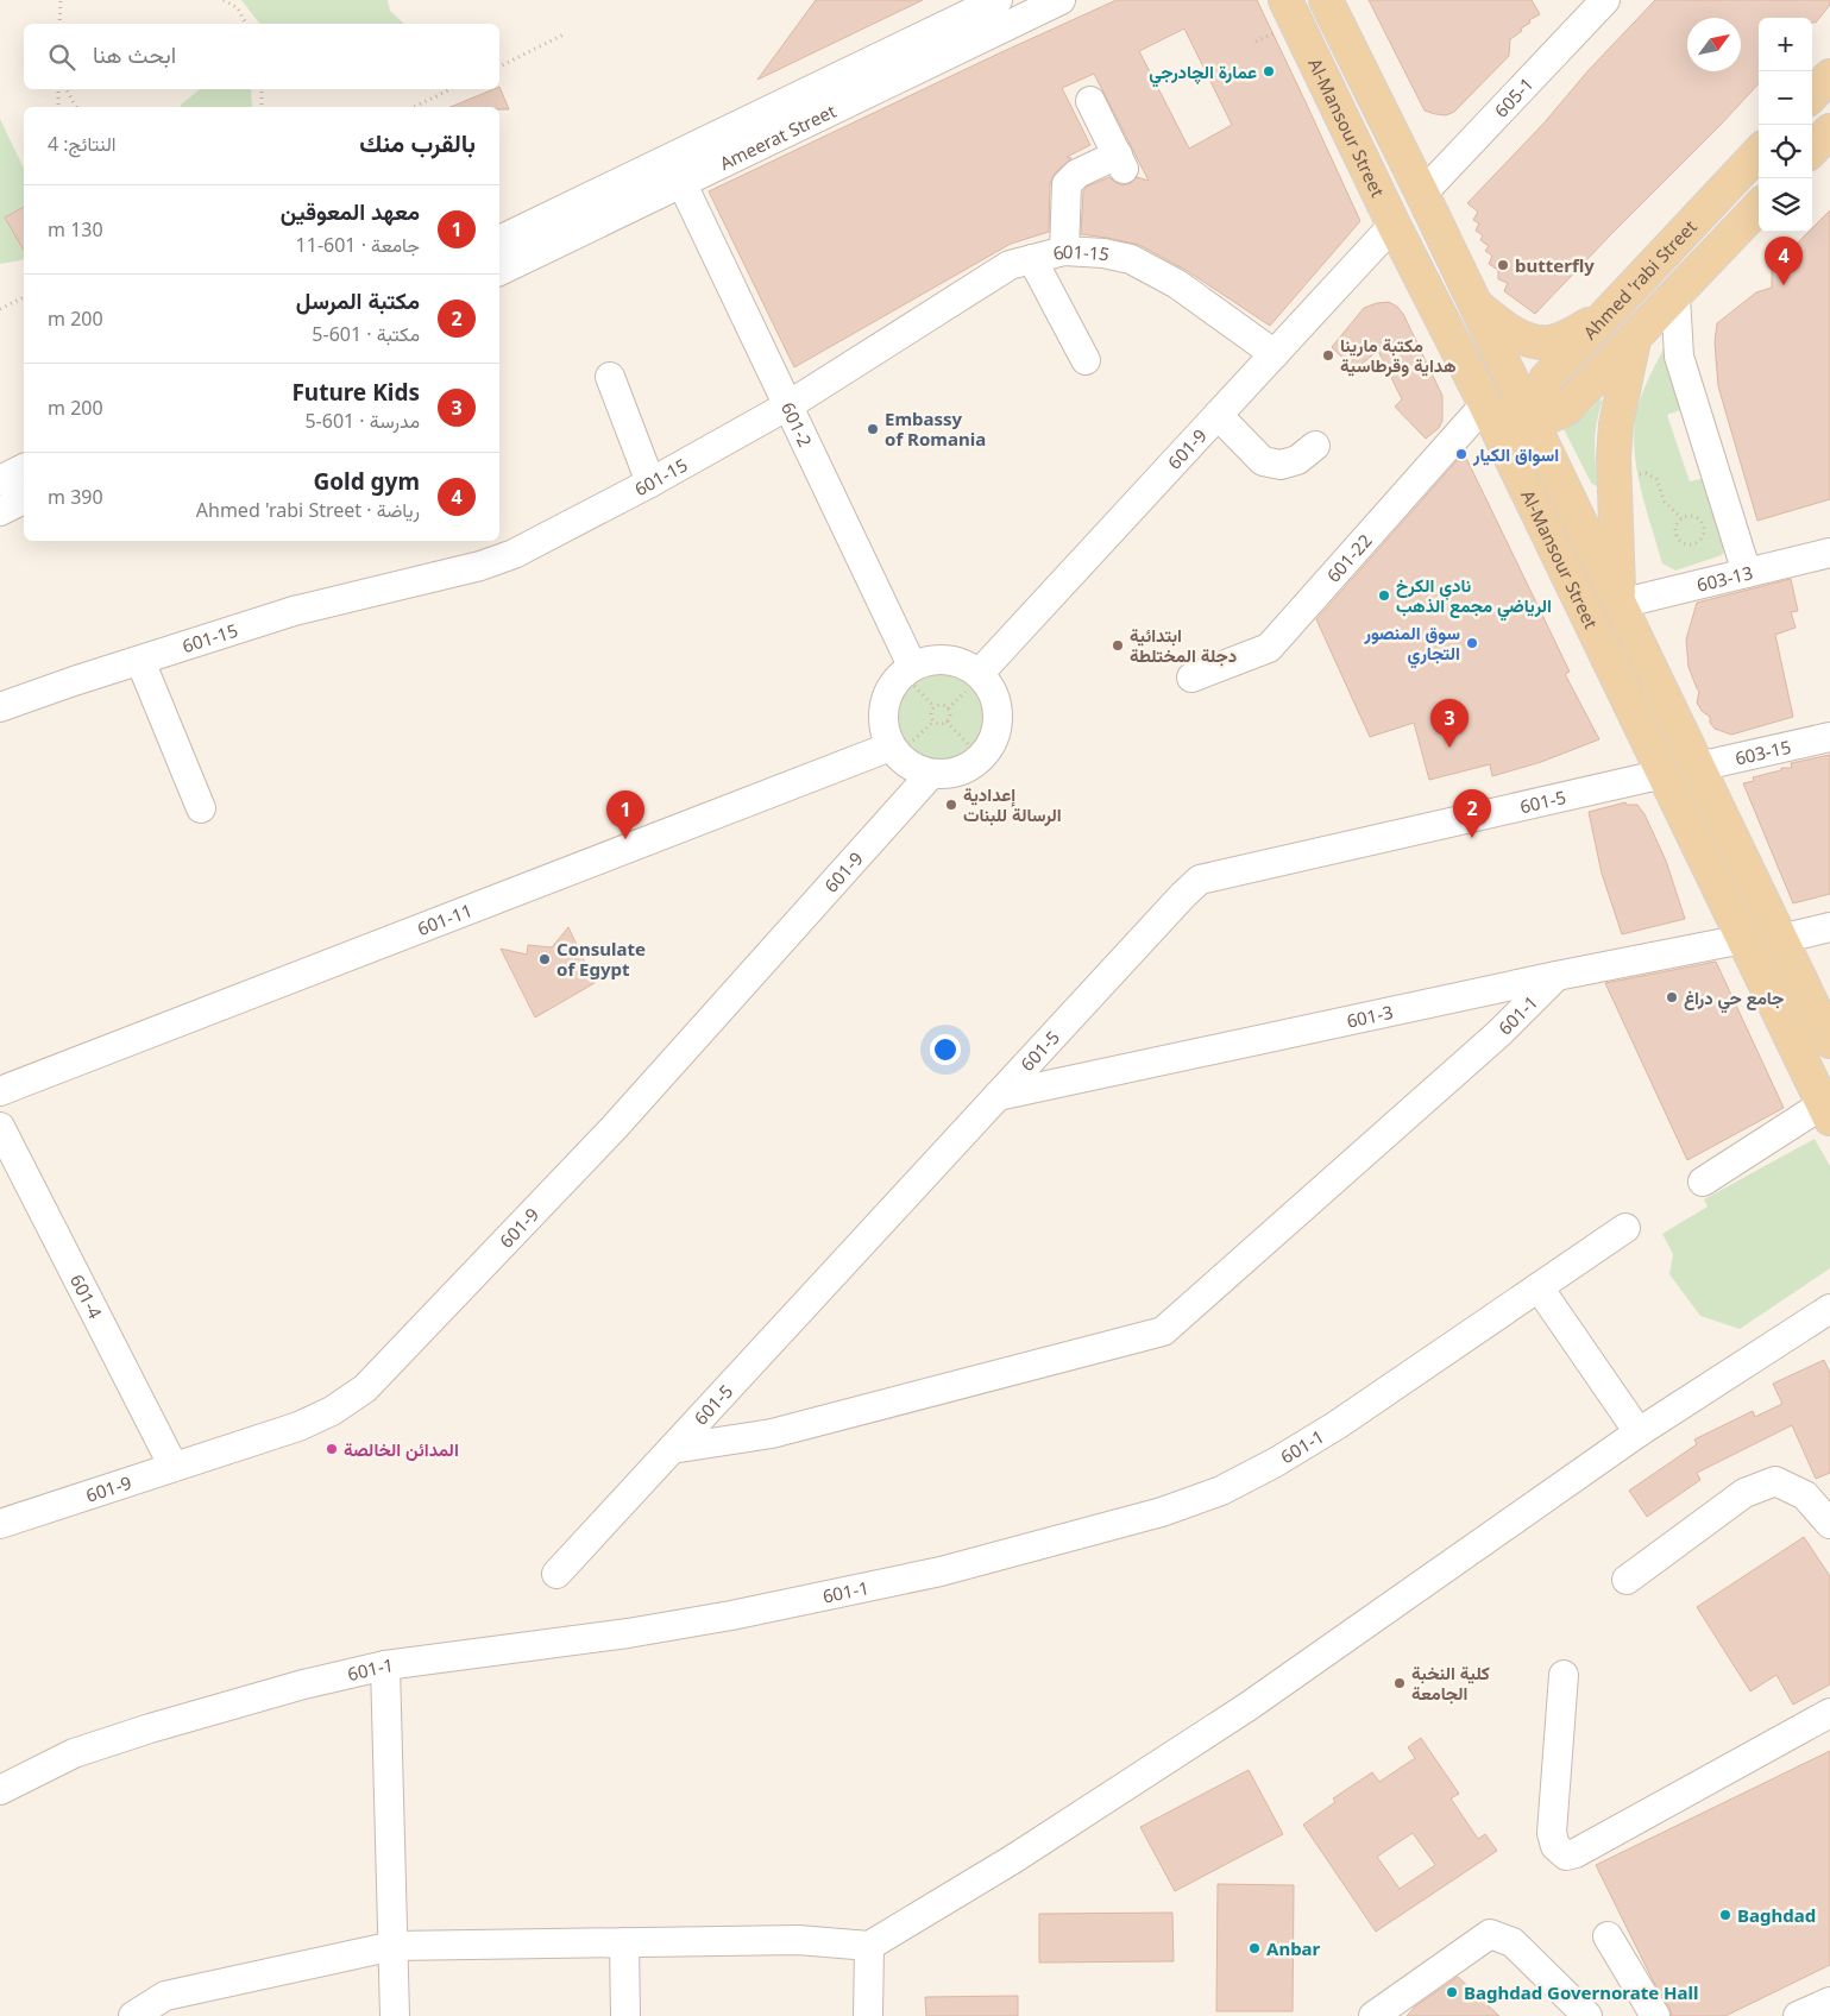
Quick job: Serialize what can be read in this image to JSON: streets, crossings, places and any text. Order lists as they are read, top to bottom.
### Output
{
  "streets": {
    "main road": ["Al-Mansour Street", "Ahmed 'rabi Street"],
    "street": [
      "605-1",
      "Ameerat Street",
      "601-15",
      "601-2",
      "601-9",
      "601-22",
      "603-13",
      "603-15",
      "601-5",
      "601-11",
      "601-1",
      "601-3",
      "601-4"
    ]
  },
  "crossings": [
    ["605-1", "Al-Mansour Street"],
    ["Al-Mansour Street", "Ahmed 'rabi Street"],
    ["Al-Mansour Street", "601-9"],
    ["Al-Mansour Street", "601-22"],
    ["Al-Mansour Street", "603-13"],
    ["Al-Mansour Street", "603-15"],
    ["Al-Mansour Street", "601-5"],
    ["Al-Mansour Street", "601-3"],
    ["Ameerat Street", "601-2"],
    ["601-15", "601-2"],
    ["601-15", "601-9"],
    ["Ahmed 'rabi Street", "601-22"],
    ["601-9", "601-4"],
    ["601-5", "601-1"],
    ["601-5", "601-3"],
    ["601-1", "601-3"]
  ],
  "places": [
    "عمارة الچادرجي",
    "butterfly",
    "مكتبة مارينا هداية وقرطاسية",
    "Embassy of Romania",
    "اسواق الكيار",
    "نادي الكرخ الرياضي مجمع الذهب",
    "سوق المنصور التجاري",
    "ابتدائية دجلة المختلطة",
    "إعدادية الرسالة للبنات",
    "Consulate of Egypt",
    "جامع حي دراغ",
    "المدائن الخالصة",
    "كلية النخبة الجامعة",
    "Baghdad",
    "Anbar",
    "Baghdad Governorate Hall"
  ],
  "north": "top right",
  "page": {
    "map_buttons": ["+", "−"],
    "search": "ابحث هنا",
    "heading": ["بالقرب منك", "النتائج: 4"],
    "list": [
      {
        "mark": "1",
        "name": "معهد المعوقين",
        "note": "جامعة · 601-11",
        "value": "130 m"
      },
      {
        "mark": "2",
        "name": "مكتبة المرسل",
        "note": "مكتبة · 601-5",
        "value": "200 m"
      },
      {
        "mark": "3",
        "name": "Future Kids",
        "note": "مدرسة · 601-5",
        "value": "200 m"
      },
      {
        "mark": "4",
        "name": "Gold gym",
        "note": "رياضة · Ahmed 'rabi Street",
        "value": "390 m"
      }
    ],
    "pins": [
      "4",
      "3",
      "2",
      "1"
    ]
  }
}
